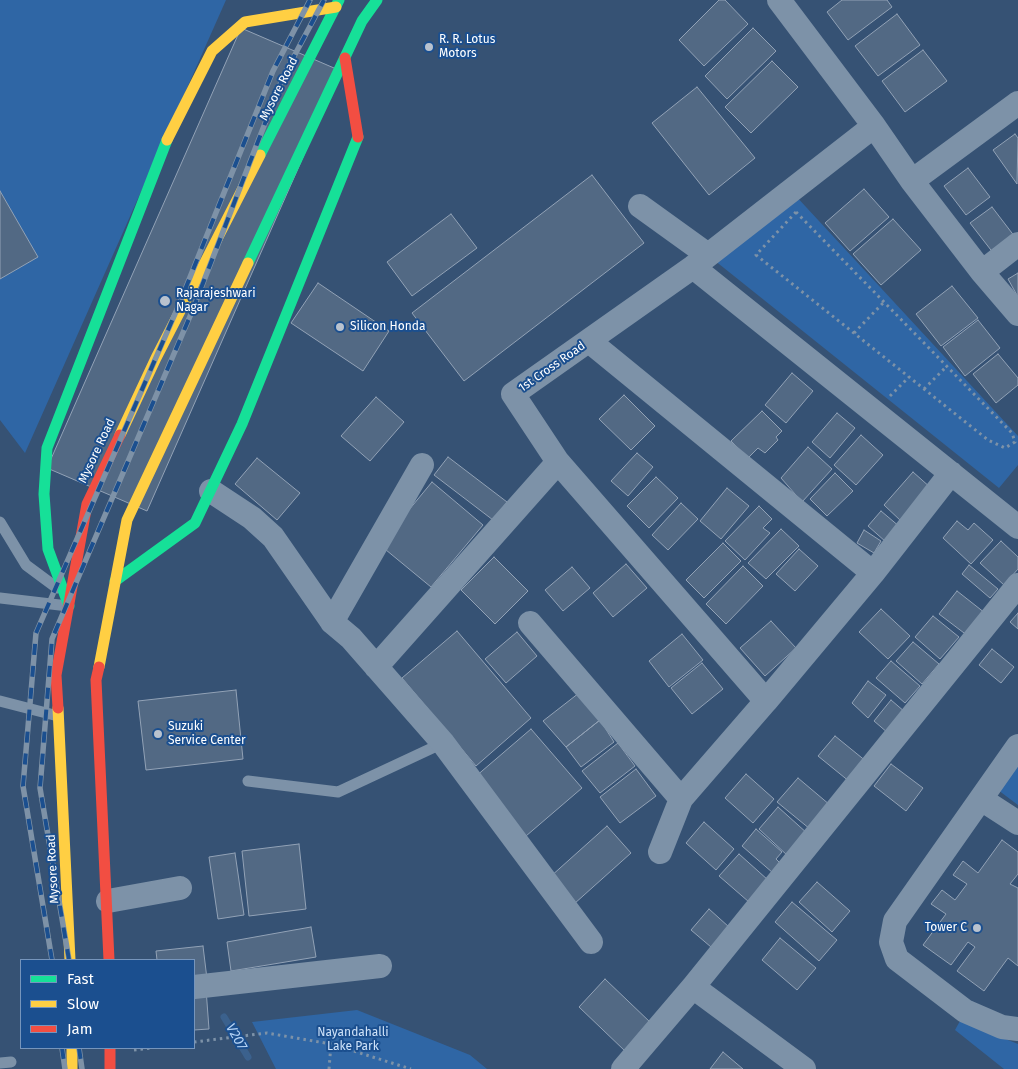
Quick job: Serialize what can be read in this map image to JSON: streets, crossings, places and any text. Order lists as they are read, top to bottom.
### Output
{
  "streets": {
    "main road": ["Mysore Road"],
    "street": ["1st Cross Road"]
  },
  "water": ["V207"],
  "parks": ["Nayandahalli Lake Park"],
  "places": [
    "R. R. Lotus Motors",
    "Rajarajeshwari Nagar",
    "Silicon Honda",
    "Suzuki Service Center",
    "Tower C"
  ],
  "legend": ["Fast", "Slow", "Jam"]
}
